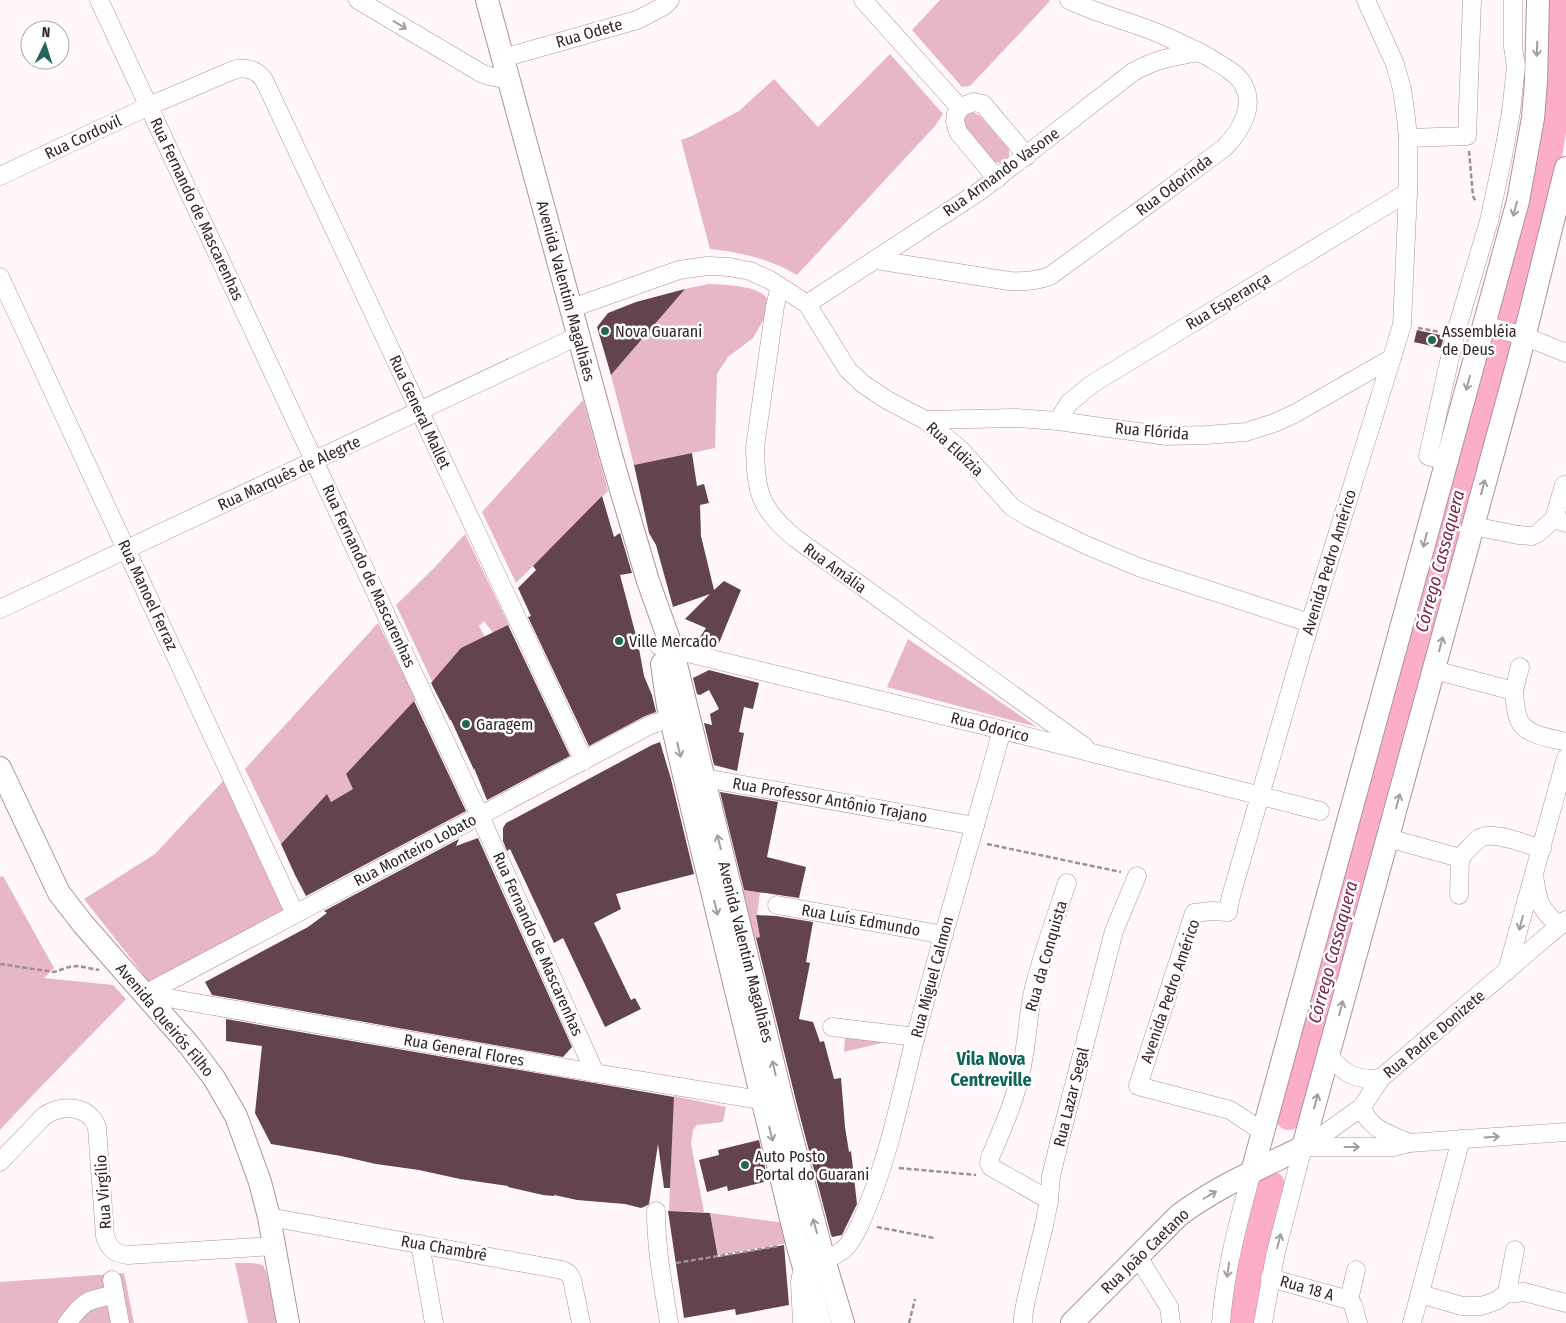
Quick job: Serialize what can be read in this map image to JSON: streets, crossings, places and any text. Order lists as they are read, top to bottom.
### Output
{
  "streets": {
    "main road": ["Avenida Valentim Magalhães", "Avenida Queirós Filho", "Rua João Caetano"],
    "street": [
      "Rua Odete",
      "Rua Cordovil",
      "Rua Armando Vasone",
      "Rua Odorinda",
      "Rua Fernando de Mascarenhas",
      "Rua Esperança",
      "Rua General Mallet",
      "Rua Flórida",
      "Rua Eldizia",
      "Rua Marquês de Alegrte",
      "Avenida Pedro Américo",
      "Rua Amália",
      "Rua Manoel Ferraz",
      "Rua Odorico",
      "Rua Professor Antônio Trajano",
      "Rua Monteiro Lobato",
      "Rua Luís Edmundo",
      "Rua da Conquista",
      "Rua Miguel Calmon",
      "Rua Padre Donizete",
      "Rua General Flores",
      "Rua Lazar Segal",
      "Rua Virgílio",
      "Rua Chambrê",
      "Rua 18 A"
    ]
  },
  "crossings": [
    ["Rua Odete", "Avenida Valentim Magalhães"],
    ["Rua Cordovil", "Rua Fernando de Mascarenhas"],
    ["Rua Cordovil", "Rua General Mallet"],
    ["Rua Armando Vasone", "Rua Odorinda"],
    ["Rua Armando Vasone", "Rua Eldizia"],
    ["Rua Fernando de Mascarenhas", "Rua Marquês de Alegrte"],
    ["Rua Fernando de Mascarenhas", "Rua Monteiro Lobato"],
    ["Rua Fernando de Mascarenhas", "Rua General Flores"],
    ["Avenida Valentim Magalhães", "Rua Eldizia"],
    ["Avenida Valentim Magalhães", "Rua Marquês de Alegrte"],
    ["Avenida Valentim Magalhães", "Rua Odorico"],
    ["Avenida Valentim Magalhães", "Rua Professor Antônio Trajano"],
    ["Avenida Valentim Magalhães", "Rua Monteiro Lobato"],
    ["Avenida Valentim Magalhães", "Rua Miguel Calmon"],
    ["Avenida Valentim Magalhães", "Rua General Flores"],
    ["Rua Esperança", "Rua Flórida"],
    ["Rua Esperança", "Avenida Pedro Américo"],
    ["Rua General Mallet", "Rua Marquês de Alegrte"],
    ["Rua General Mallet", "Rua Monteiro Lobato"],
    ["Rua Flórida", "Rua Eldizia"],
    ["Rua Flórida", "Avenida Pedro Américo"],
    ["Rua Eldizia", "Avenida Pedro Américo"],
    ["Rua Eldizia", "Rua Amália"],
    ["Rua Marquês de Alegrte", "Rua Manoel Ferraz"],
    ["Avenida Pedro Américo", "Rua Odorico"],
    ["Rua Amália", "Rua Odorico"],
    ["Rua Manoel Ferraz", "Rua Monteiro Lobato"],
    ["Rua Odorico", "Rua Miguel Calmon"],
    ["Rua Professor Antônio Trajano", "Rua Miguel Calmon"],
    ["Rua Monteiro Lobato", "Avenida Queirós Filho"],
    ["Rua Monteiro Lobato", "Rua General Flores"],
    ["Rua Luís Edmundo", "Rua Miguel Calmon"],
    ["Avenida Queirós Filho", "Rua General Flores"],
    ["Avenida Queirós Filho", "Rua Virgílio"],
    ["Avenida Queirós Filho", "Rua Chambrê"],
    ["Rua Padre Donizete", "Rua João Caetano"]
  ],
  "one_way": ["Rua João Caetano"],
  "districts": ["Vila Nova Centreville"],
  "water": ["Córrego Cassaquera"],
  "places": [
    "Nova Guarani",
    "Assembléia de Deus",
    "Ville Mercado",
    "Garagem",
    "Auto Posto Portal do Guarani"
  ],
  "north": "top"
}
